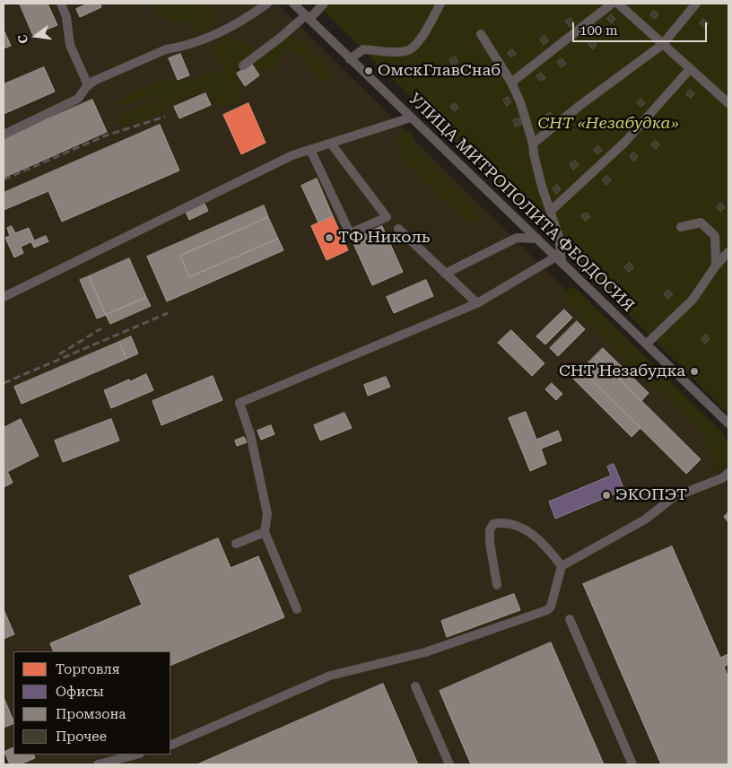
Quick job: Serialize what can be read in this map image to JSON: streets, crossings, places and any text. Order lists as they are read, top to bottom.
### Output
{
  "streets": {
    "street": ["УЛИЦА МИТРОПОЛИТА ФЕОДОСИЯ"]
  },
  "parks": ["СНТ «Незабудка»"],
  "places": [
    "ОмскГлавСнаб",
    "ТФ Николь",
    "СНТ Незабудка",
    "ЭКОПЭТ"
  ],
  "legend": [
    "Торговля",
    "Офисы",
    "Промзона",
    "Прочее"
  ],
  "scale_bar": "100 m",
  "north": "left"
}
